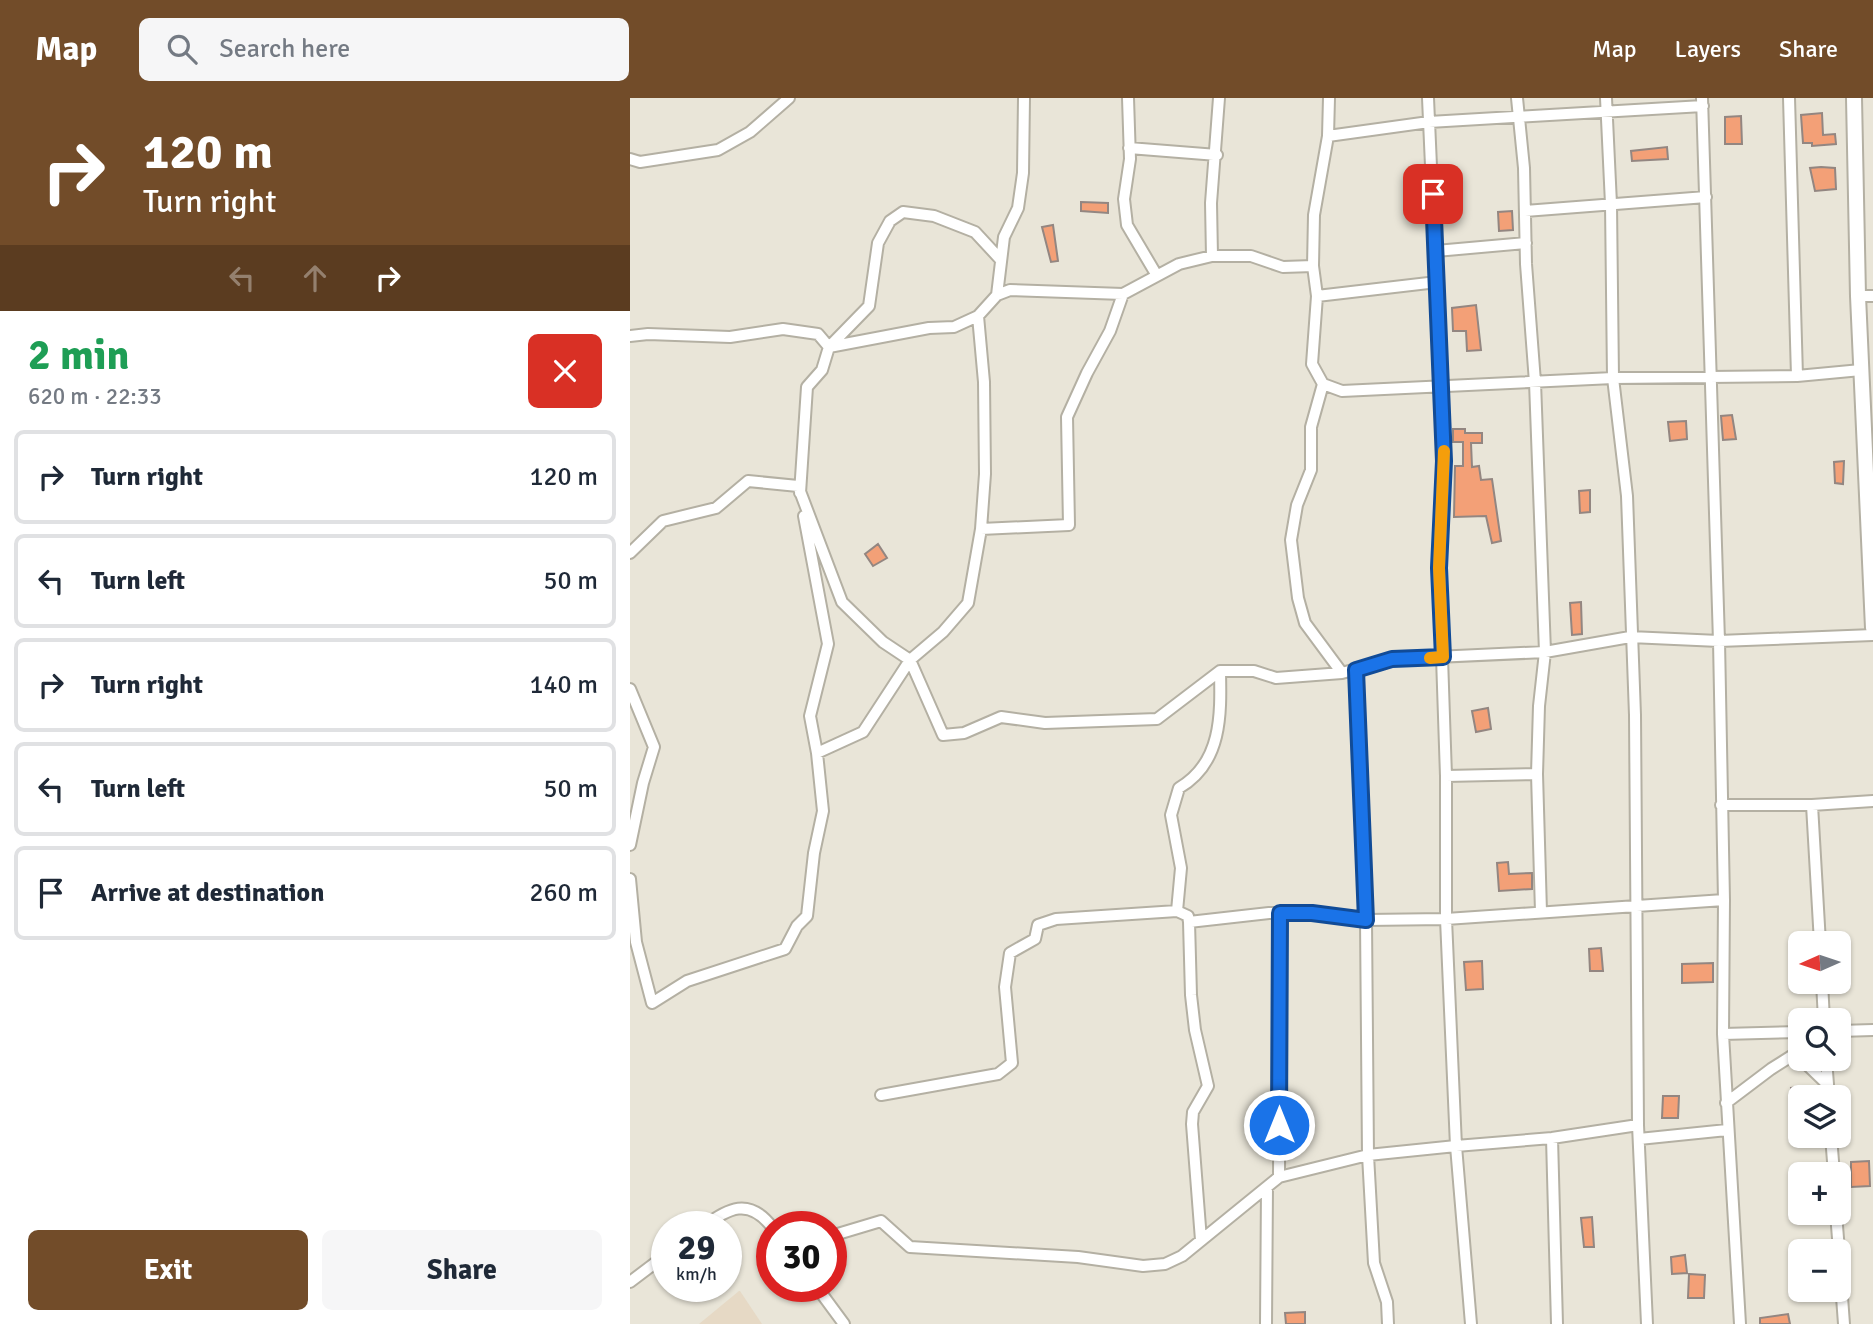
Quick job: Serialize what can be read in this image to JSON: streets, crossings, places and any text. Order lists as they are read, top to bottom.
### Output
{
  "north": "left",
  "page": {
    "header": "Map",
    "search": "Search here",
    "nav": ["Map", "Layers", "Share"],
    "turn": ["120 m", "Turn right"],
    "heading": ["2 min", "620 m · 22:33"],
    "list": [
      {
        "name": "Turn right",
        "value": "120 m"
      },
      {
        "name": "Turn left",
        "value": "50 m"
      },
      {
        "name": "Turn right",
        "value": "140 m"
      },
      {
        "name": "Turn left",
        "value": "50 m"
      },
      {
        "name": "Arrive at destination",
        "value": "260 m"
      }
    ],
    "map_buttons": ["+", "−"],
    "speed": "29 km/h",
    "limit": "30",
    "buttons": ["Exit", "Share"]
  }
}
